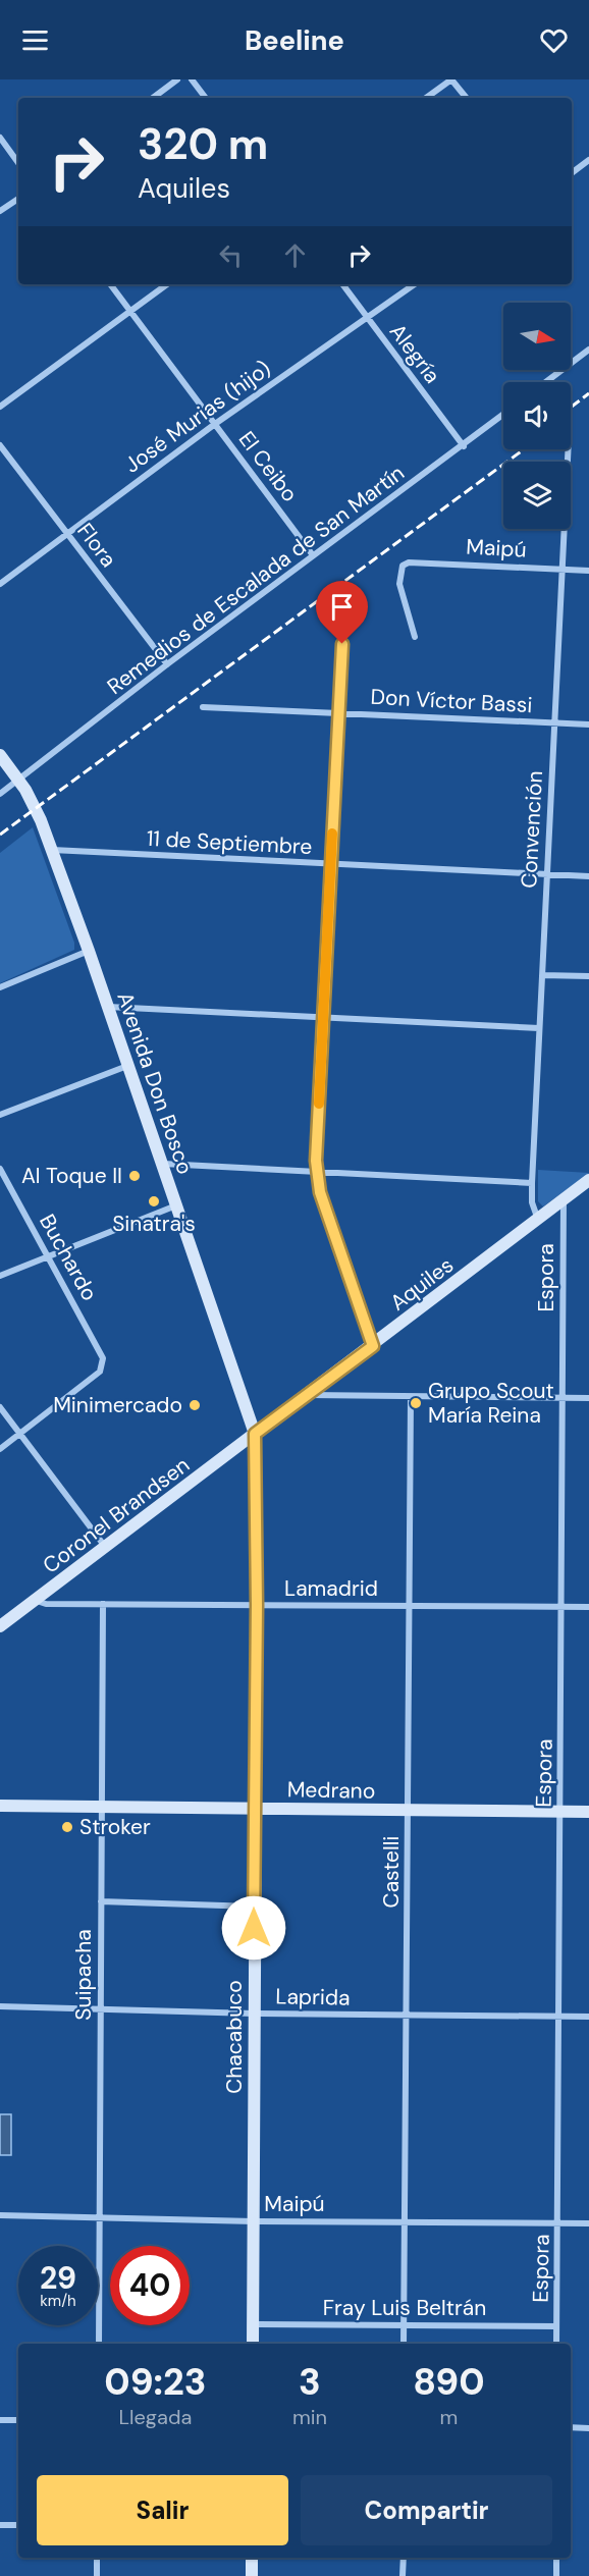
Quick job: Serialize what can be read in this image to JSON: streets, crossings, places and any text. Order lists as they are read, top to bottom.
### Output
{
  "streets": {
    "street": [
      "Alegría",
      "José Murias (hijo)",
      "El Ceibo",
      "Flora",
      "Maipú",
      "Remedios de Escalada de San Martín",
      "Don Víctor Bassi",
      "Convención",
      "11 de Septiembre",
      "Avenida Don Bosco",
      "Buchardo",
      "Espora",
      "Aquiles",
      "Coronel Brandsen",
      "Lamadrid",
      "Medrano",
      "Castelli",
      "Suipacha",
      "Laprida",
      "Chacabuco",
      "Fray Luis Beltrán"
    ]
  },
  "crossings": [
    ["Alegría", "José Murias (hijo)"],
    ["Alegría", "Remedios de Escalada de San Martín"],
    ["José Murias (hijo)", "El Ceibo"],
    ["José Murias (hijo)", "Flora"],
    ["El Ceibo", "Remedios de Escalada de San Martín"],
    ["Flora", "Remedios de Escalada de San Martín"],
    ["Maipú", "Convención"],
    ["Maipú", "Espora"],
    ["Maipú", "Castelli"],
    ["Maipú", "Suipacha"],
    ["Maipú", "Chacabuco"],
    ["Remedios de Escalada de San Martín", "Avenida Don Bosco"],
    ["Don Víctor Bassi", "Convención"],
    ["Convención", "11 de Septiembre"],
    ["Convención", "Aquiles"],
    ["11 de Septiembre", "Avenida Don Bosco"],
    ["Avenida Don Bosco", "Aquiles"],
    ["Avenida Don Bosco", "Coronel Brandsen"],
    ["Avenida Don Bosco", "Chacabuco"],
    ["Espora", "Aquiles"],
    ["Espora", "Lamadrid"],
    ["Espora", "Medrano"],
    ["Espora", "Laprida"],
    ["Espora", "Fray Luis Beltrán"],
    ["Aquiles", "Coronel Brandsen"],
    ["Aquiles", "Chacabuco"],
    ["Coronel Brandsen", "Lamadrid"],
    ["Coronel Brandsen", "Chacabuco"],
    ["Lamadrid", "Castelli"],
    ["Lamadrid", "Suipacha"],
    ["Lamadrid", "Chacabuco"],
    ["Medrano", "Castelli"],
    ["Medrano", "Suipacha"],
    ["Medrano", "Chacabuco"],
    ["Castelli", "Laprida"],
    ["Castelli", "Fray Luis Beltrán"],
    ["Suipacha", "Laprida"],
    ["Laprida", "Chacabuco"],
    ["Chacabuco", "Fray Luis Beltrán"]
  ],
  "places": [
    "Al Toque II",
    "Sinatra's",
    "Grupo Scout María Reina",
    "Minimercado",
    "Stroker"
  ],
  "north": "right",
  "page": {
    "header": "Beeline",
    "turn": ["320 m", "Aquiles"],
    "speed": "29 km/h",
    "limit": "40",
    "eta": [
      "09:23",
      "Llegada",
      "3",
      "min",
      "890",
      "m"
    ],
    "buttons": ["Salir", "Compartir"]
  }
}
